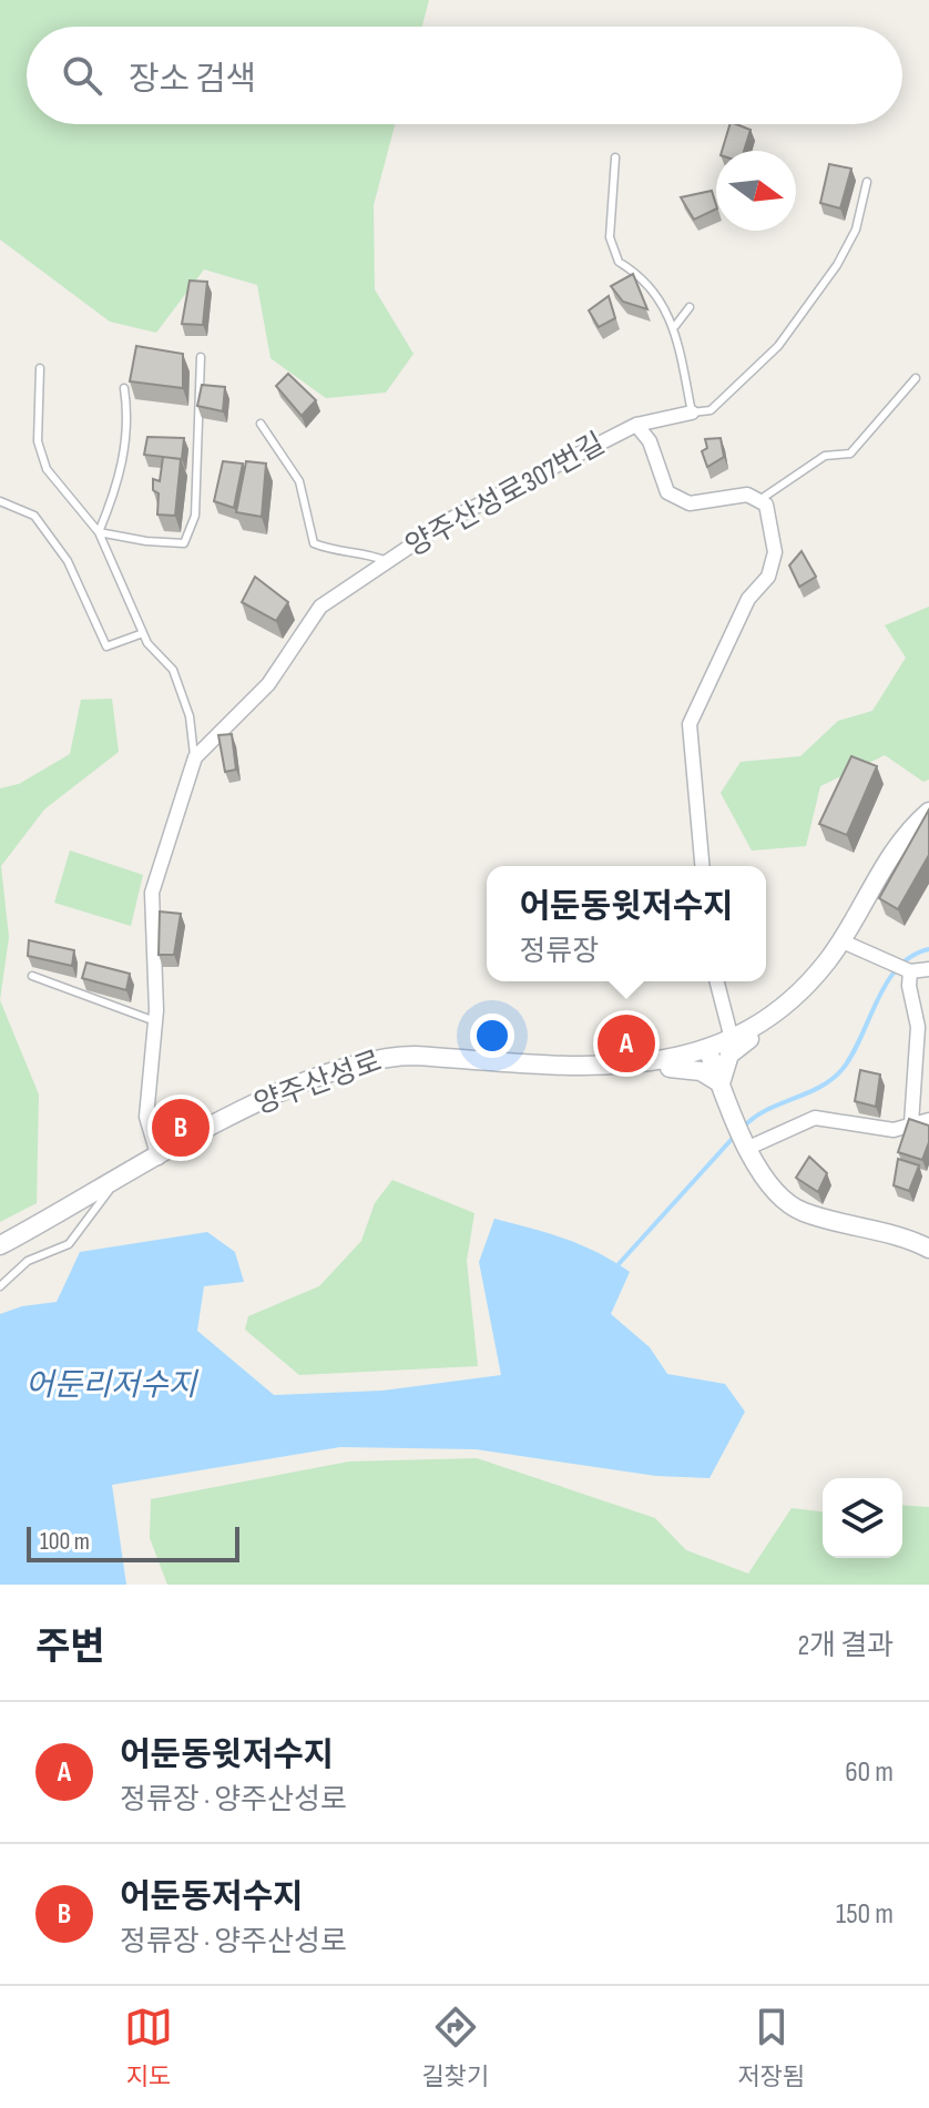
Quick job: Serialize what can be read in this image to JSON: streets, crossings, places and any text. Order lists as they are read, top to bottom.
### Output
{
  "streets": {
    "street": ["양주산성로307번길", "양주산성로"]
  },
  "crossings": [
    ["양주산성로307번길", "양주산성로"]
  ],
  "water": ["어둔리저수지"],
  "scale_bar": "100 m",
  "north": "right",
  "page": {
    "search": "장소 검색",
    "popup": ["어둔동윗저수지", "정류장"],
    "pins": ["A", "B"],
    "scale": "100 m",
    "heading": ["주변", "2개 결과"],
    "list": [
      {
        "mark": "A",
        "name": "어둔동윗저수지",
        "note": "정류장 · 양주산성로",
        "value": "60 m"
      },
      {
        "mark": "B",
        "name": "어둔동저수지",
        "note": "정류장 · 양주산성로",
        "value": "150 m"
      }
    ],
    "nav": ["지도", "길찾기", "저장됨"]
  }
}
